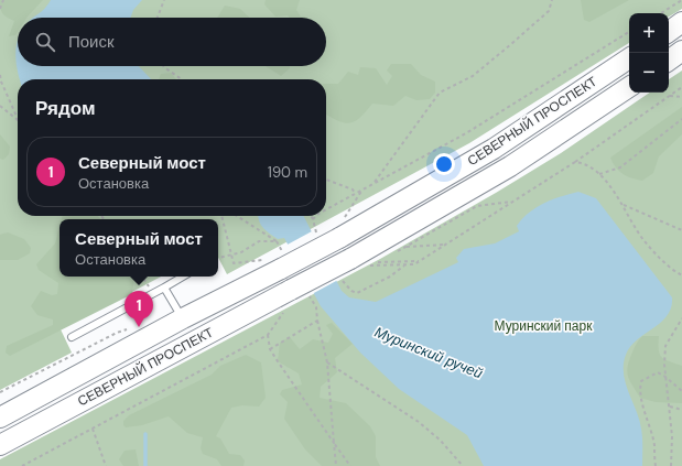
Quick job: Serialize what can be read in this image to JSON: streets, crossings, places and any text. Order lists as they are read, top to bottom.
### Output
{
  "streets": {
    "main road": ["СЕВЕРНЫЙ ПРОСПЕКТ"]
  },
  "water": ["Муринский ручей"],
  "parks": ["Муринский парк"],
  "page": {
    "map_buttons": ["+", "−"],
    "search": "Поиск",
    "heading": "Рядом",
    "list": [
      {
        "mark": "1",
        "name": "Северный мост",
        "note": "Остановка",
        "value": "190 m"
      }
    ],
    "popup": ["Северный мост", "Остановка"],
    "pins": "1"
  }
}
